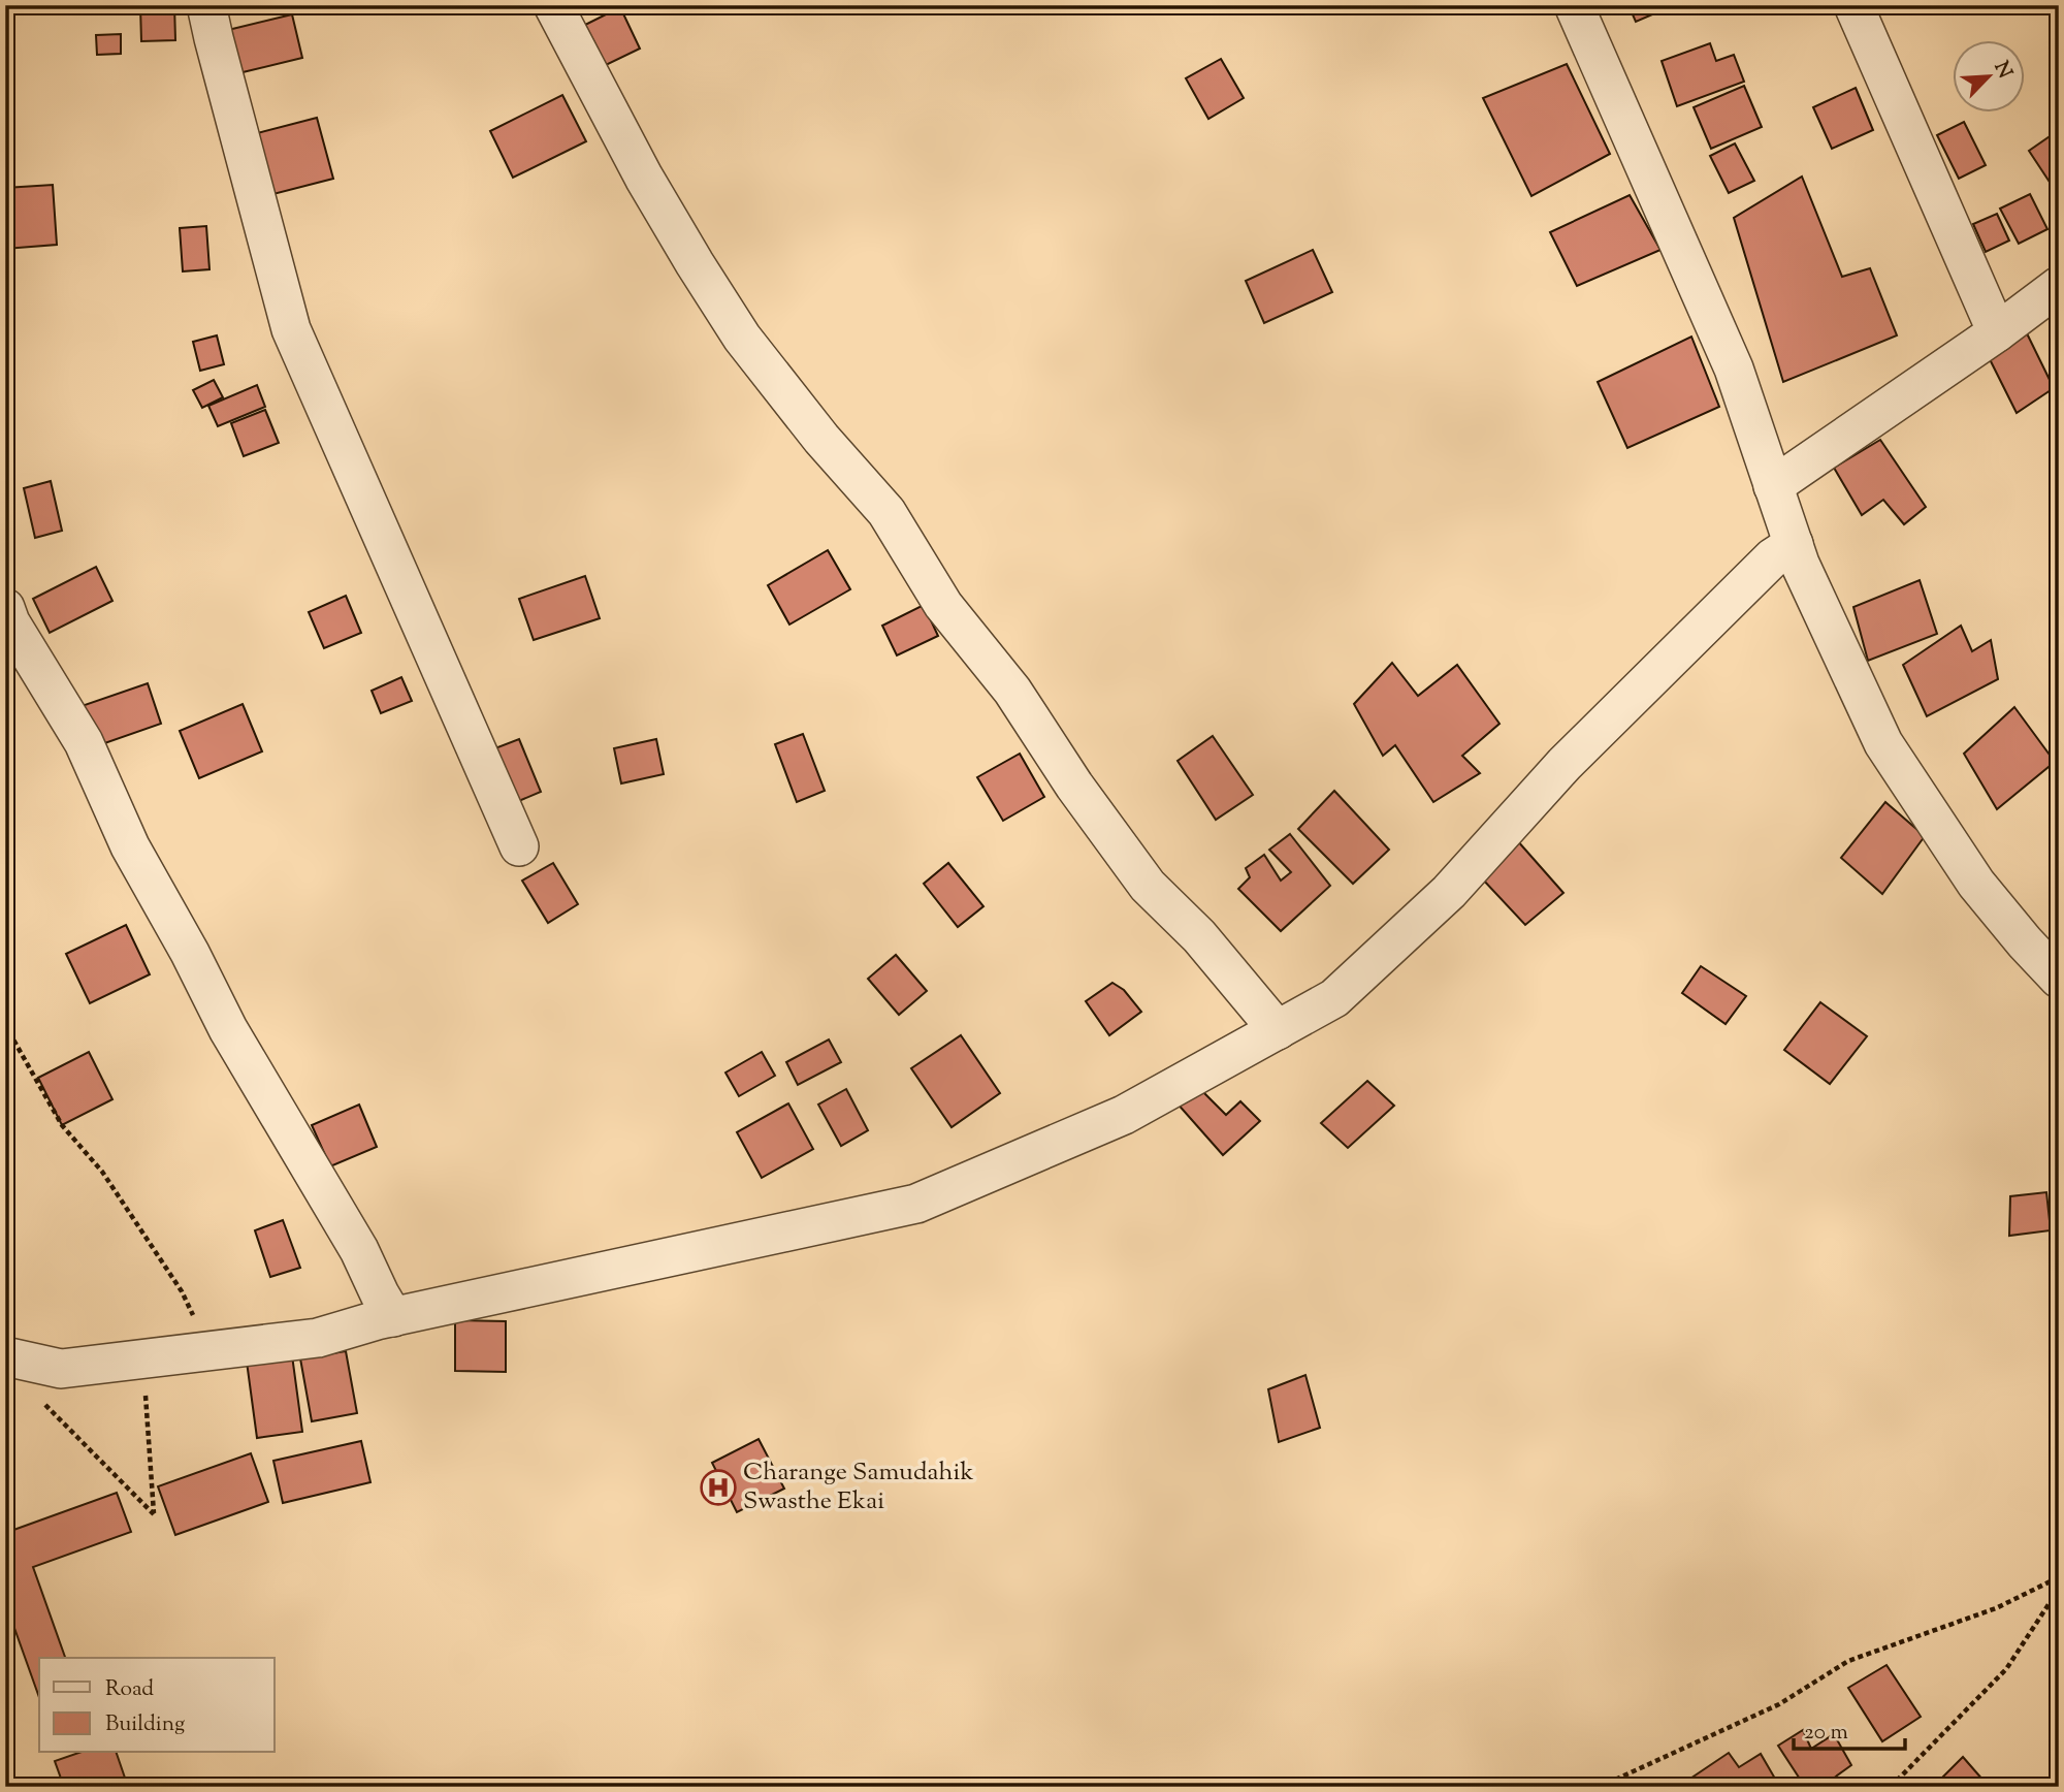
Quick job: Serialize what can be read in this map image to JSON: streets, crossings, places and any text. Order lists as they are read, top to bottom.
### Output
{
  "places": {
    "hospital": ["Charange Samudahik Swasthe Ekai"]
  },
  "legend": ["Road", "Building"],
  "scale_bar": "20 m",
  "north": "top right"
}
